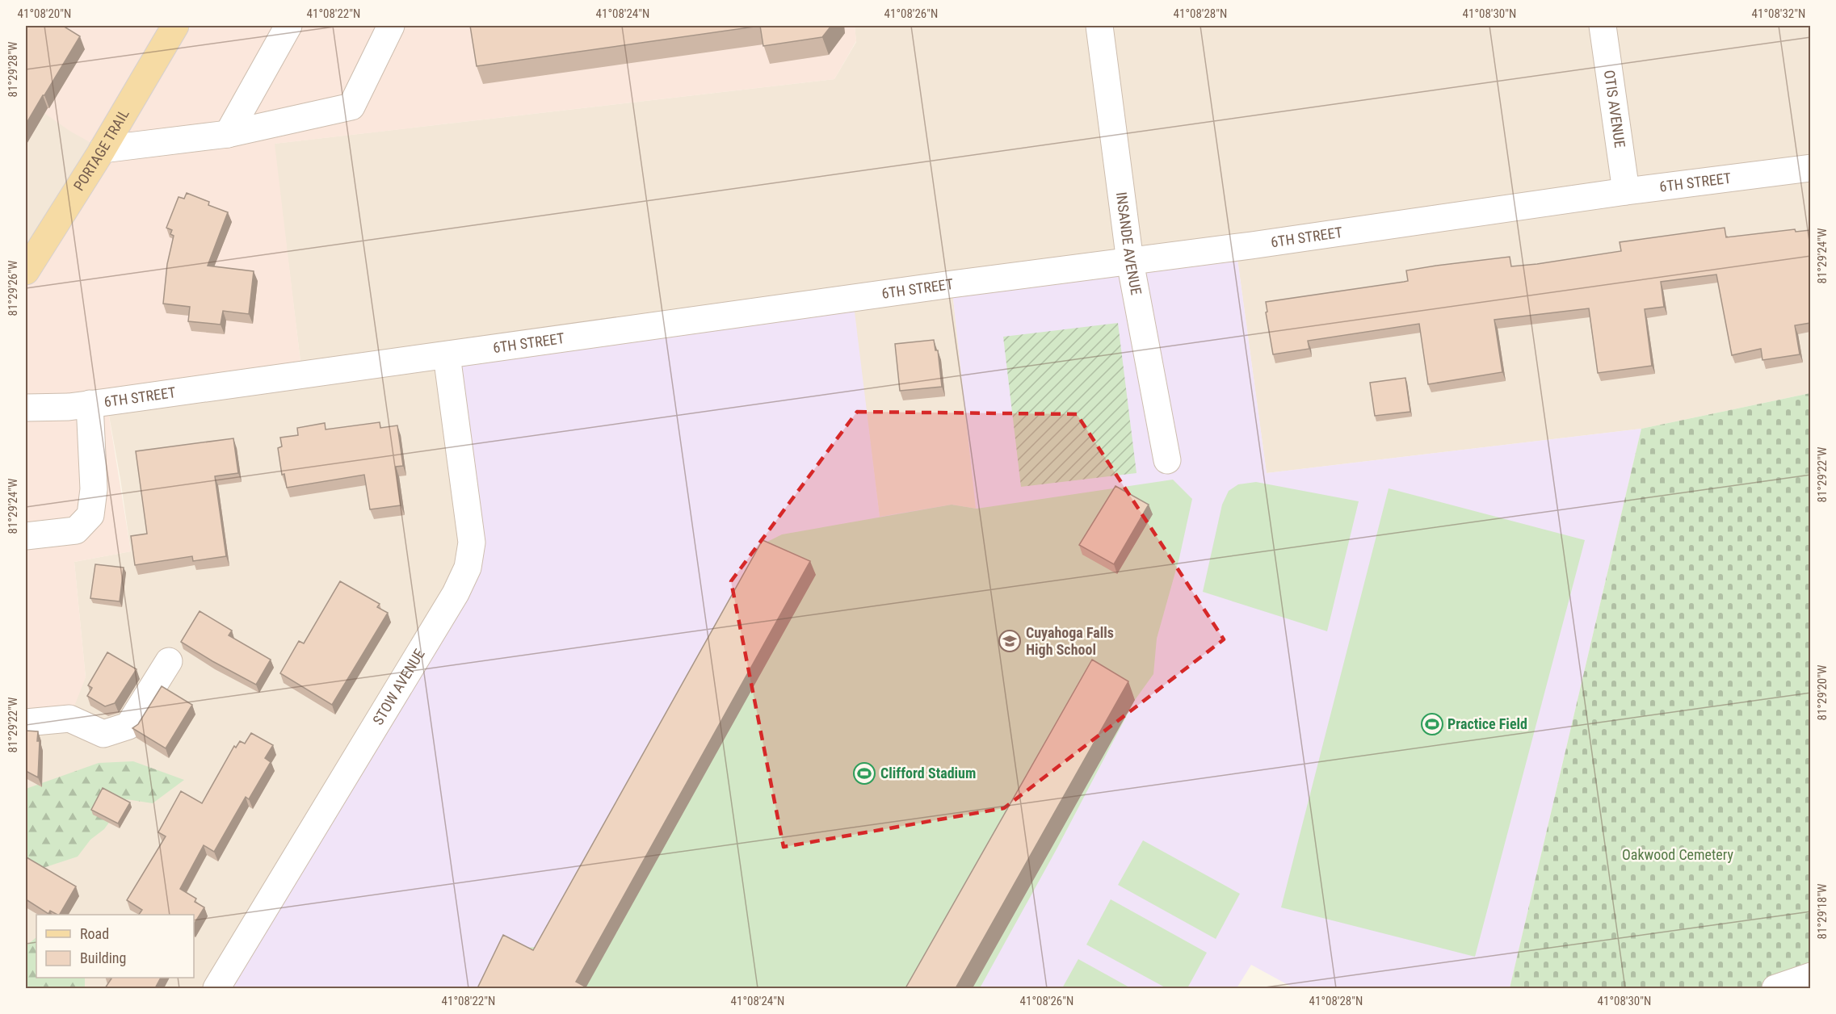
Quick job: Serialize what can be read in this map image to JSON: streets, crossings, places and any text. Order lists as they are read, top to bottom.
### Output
{
  "streets": {
    "main road": ["PORTAGE TRAIL"],
    "street": [
      "OTIS AVENUE",
      "6TH STREET",
      "INSANDE AVENUE",
      "STOW AVENUE"
    ]
  },
  "crossings": [
    ["OTIS AVENUE", "6TH STREET"],
    ["6TH STREET", "INSANDE AVENUE"],
    ["6TH STREET", "STOW AVENUE"]
  ],
  "parks": ["Oakwood Cemetery"],
  "places": {
    "school or university": ["Cuyahoga Falls High School"],
    "sports": ["Practice Field", "Clifford Stadium"]
  },
  "legend": ["Road", "Building"],
  "coordinates": [
    "41°08'20\"N",
    "41°08'22\"N",
    "41°08'24\"N",
    "41°08'26\"N",
    "41°08'28\"N",
    "41°08'30\"N",
    "41°08'32\"N",
    "81°29'28\"W",
    "81°29'24\"W",
    "81°29'26\"W",
    "81°29'22\"W",
    "81°29'20\"W",
    "81°29'18\"W"
  ]
}
